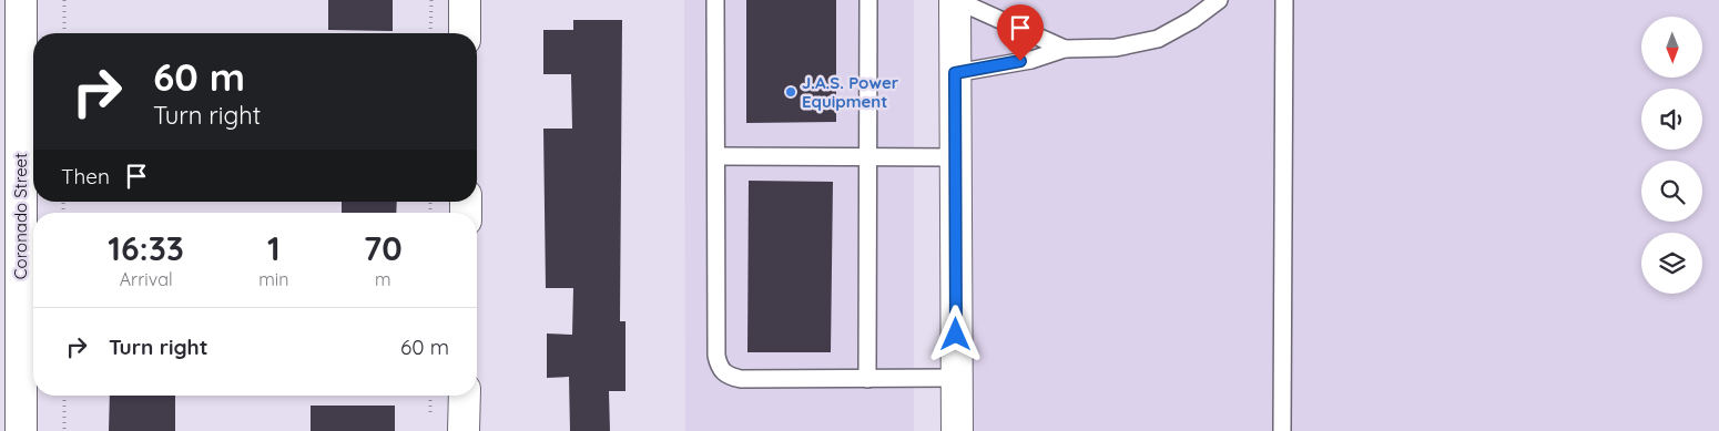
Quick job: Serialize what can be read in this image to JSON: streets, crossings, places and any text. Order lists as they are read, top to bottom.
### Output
{
  "streets": {
    "street": ["Coronado Street"]
  },
  "places": ["J.A.S. Power Equipment"],
  "north": "bottom",
  "page": {
    "turn": ["60 m", "Turn right"],
    "then": "Then",
    "eta": [
      "16:33",
      "Arrival",
      "1",
      "min",
      "70",
      "m"
    ],
    "list": [
      {
        "name": "Turn right",
        "value": "60 m"
      }
    ]
  }
}
